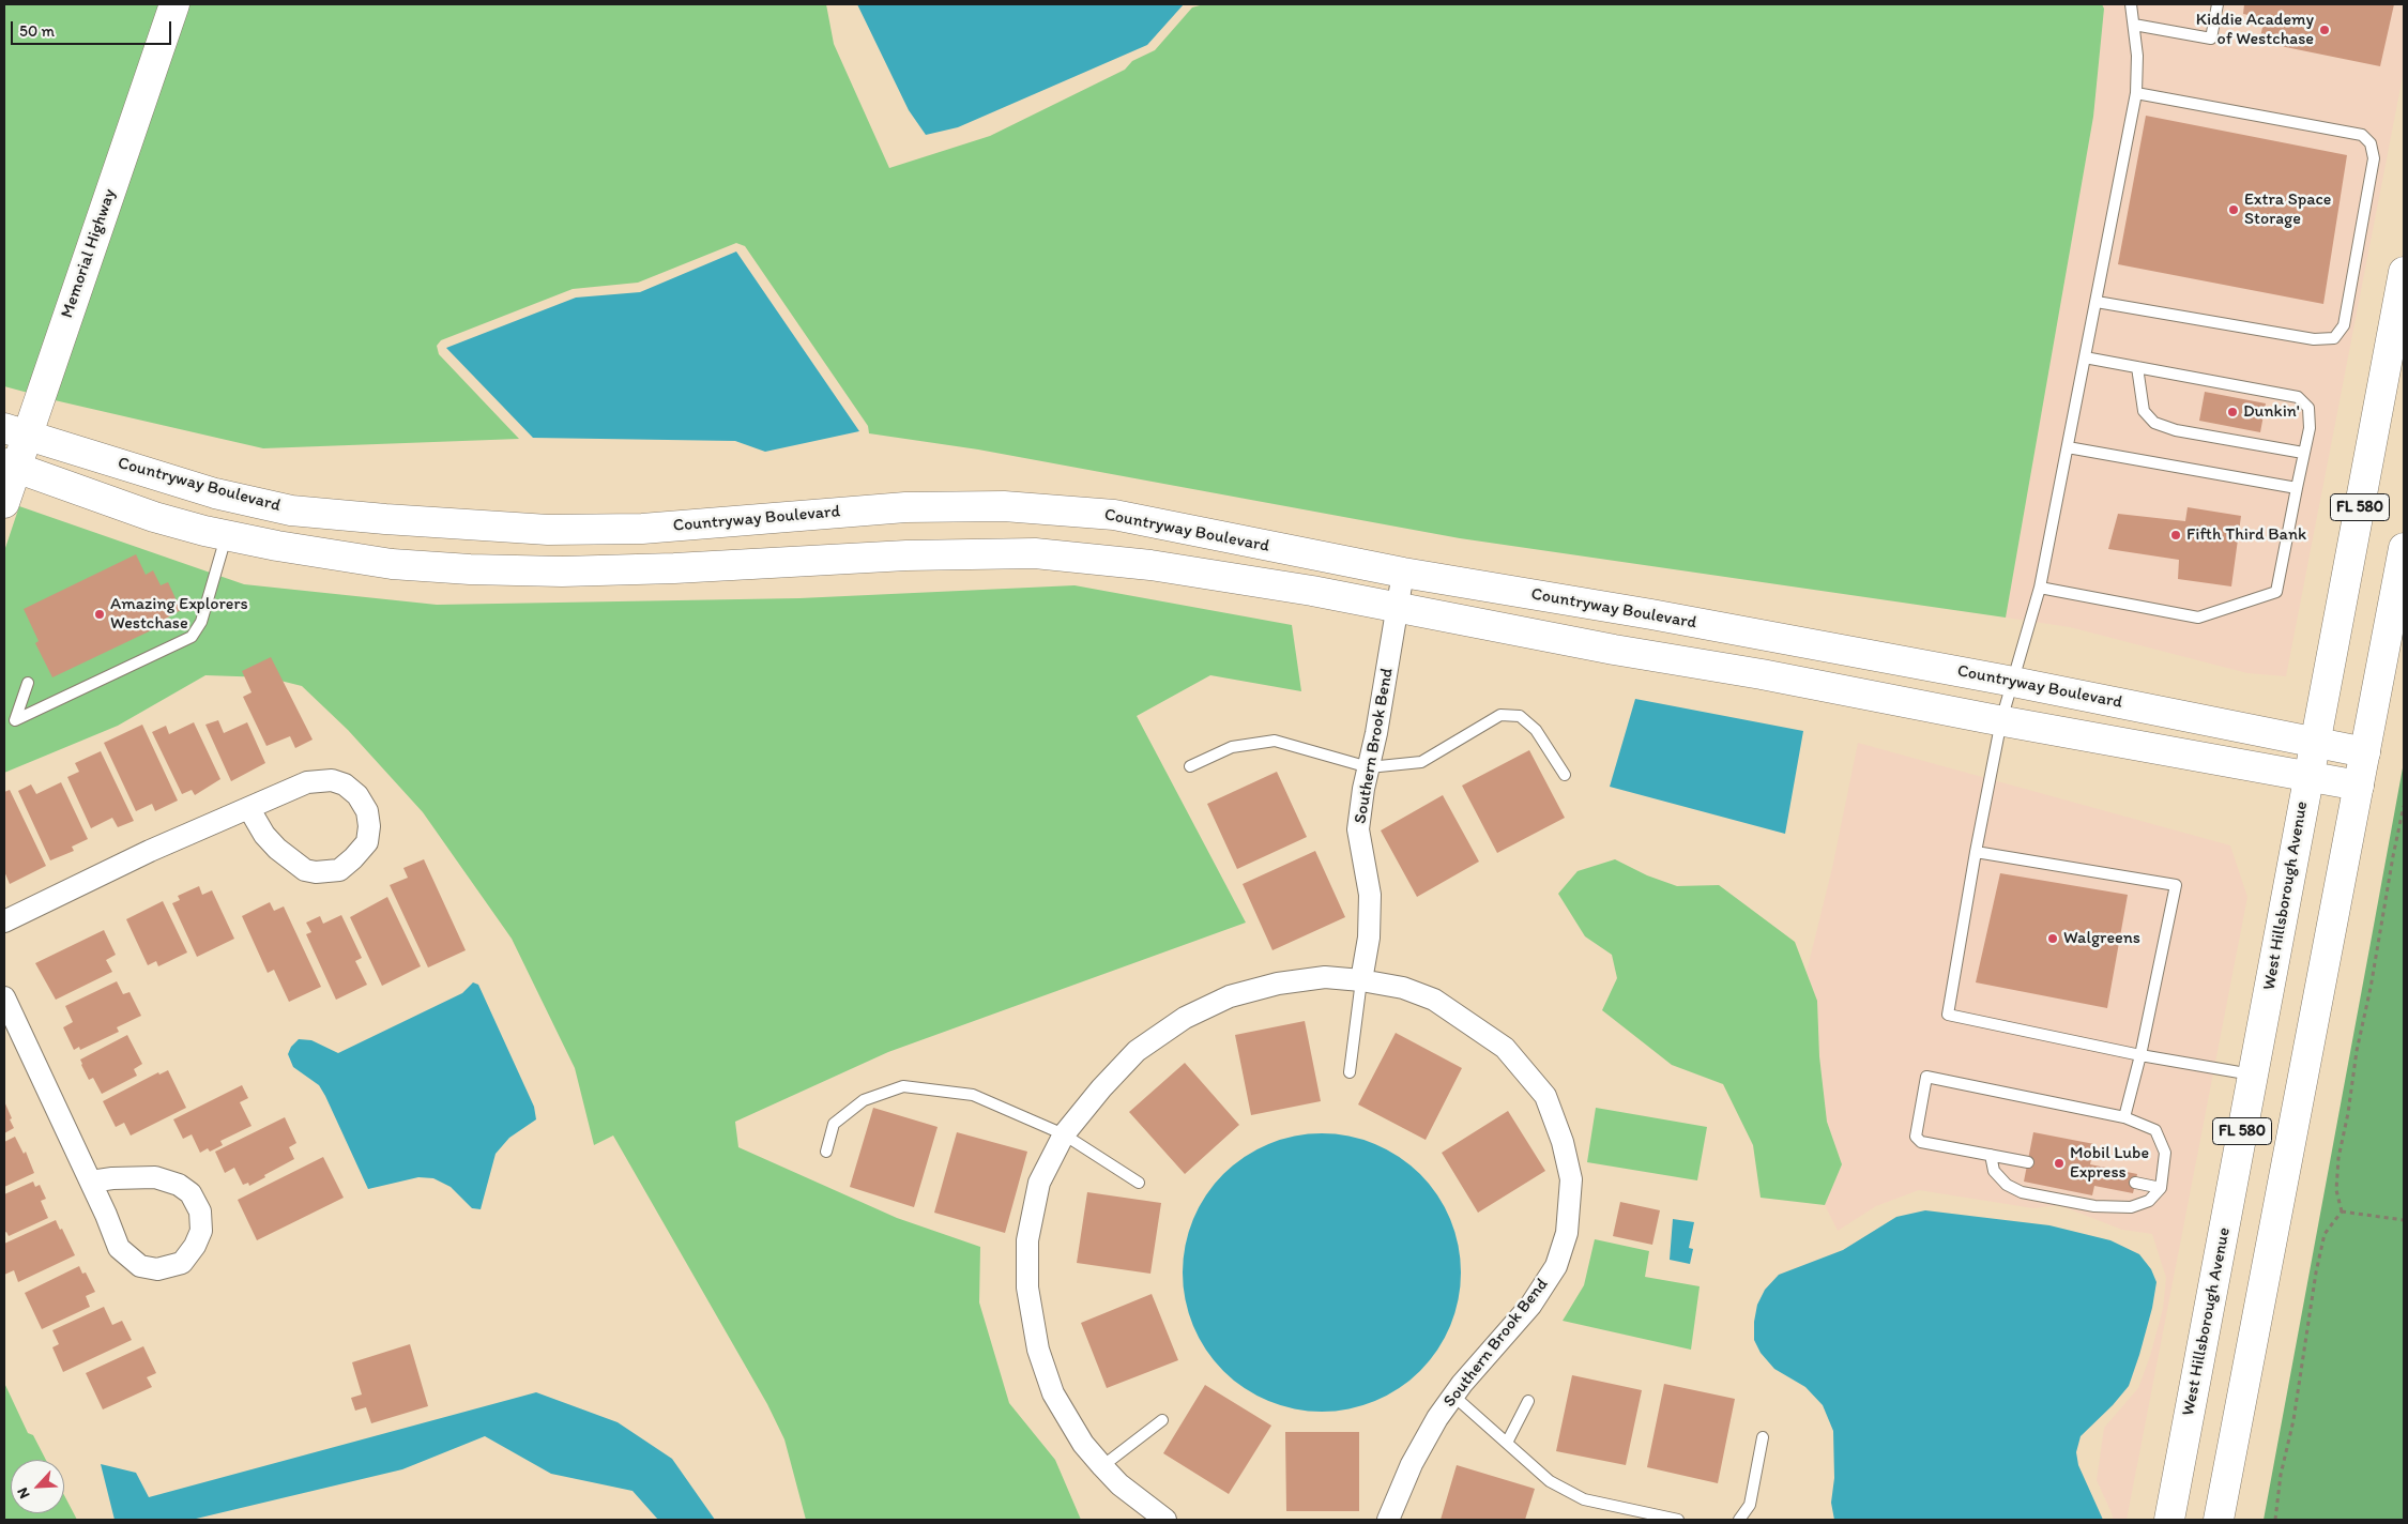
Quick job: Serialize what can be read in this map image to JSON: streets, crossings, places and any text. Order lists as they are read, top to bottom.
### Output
{
  "streets": {
    "street": [
      "Memorial Highway",
      "Countryway Boulevard",
      "FL 580",
      "Southern Brook Bend",
      "West Hillsborough Avenue"
    ]
  },
  "crossings": [
    ["Memorial Highway", "Countryway Boulevard"],
    ["Countryway Boulevard", "FL 580"],
    ["Countryway Boulevard", "Southern Brook Bend"],
    ["Countryway Boulevard", "West Hillsborough Avenue"]
  ],
  "places": [
    "Kiddie Academy of Westchase",
    "Extra Space Storage",
    "Dunkin'",
    "Fifth Third Bank",
    "Amazing Explorers Westchase",
    "Walgreens",
    "Mobil Lube Express"
  ],
  "scale_bar": "50 m",
  "north": "bottom left"
}
